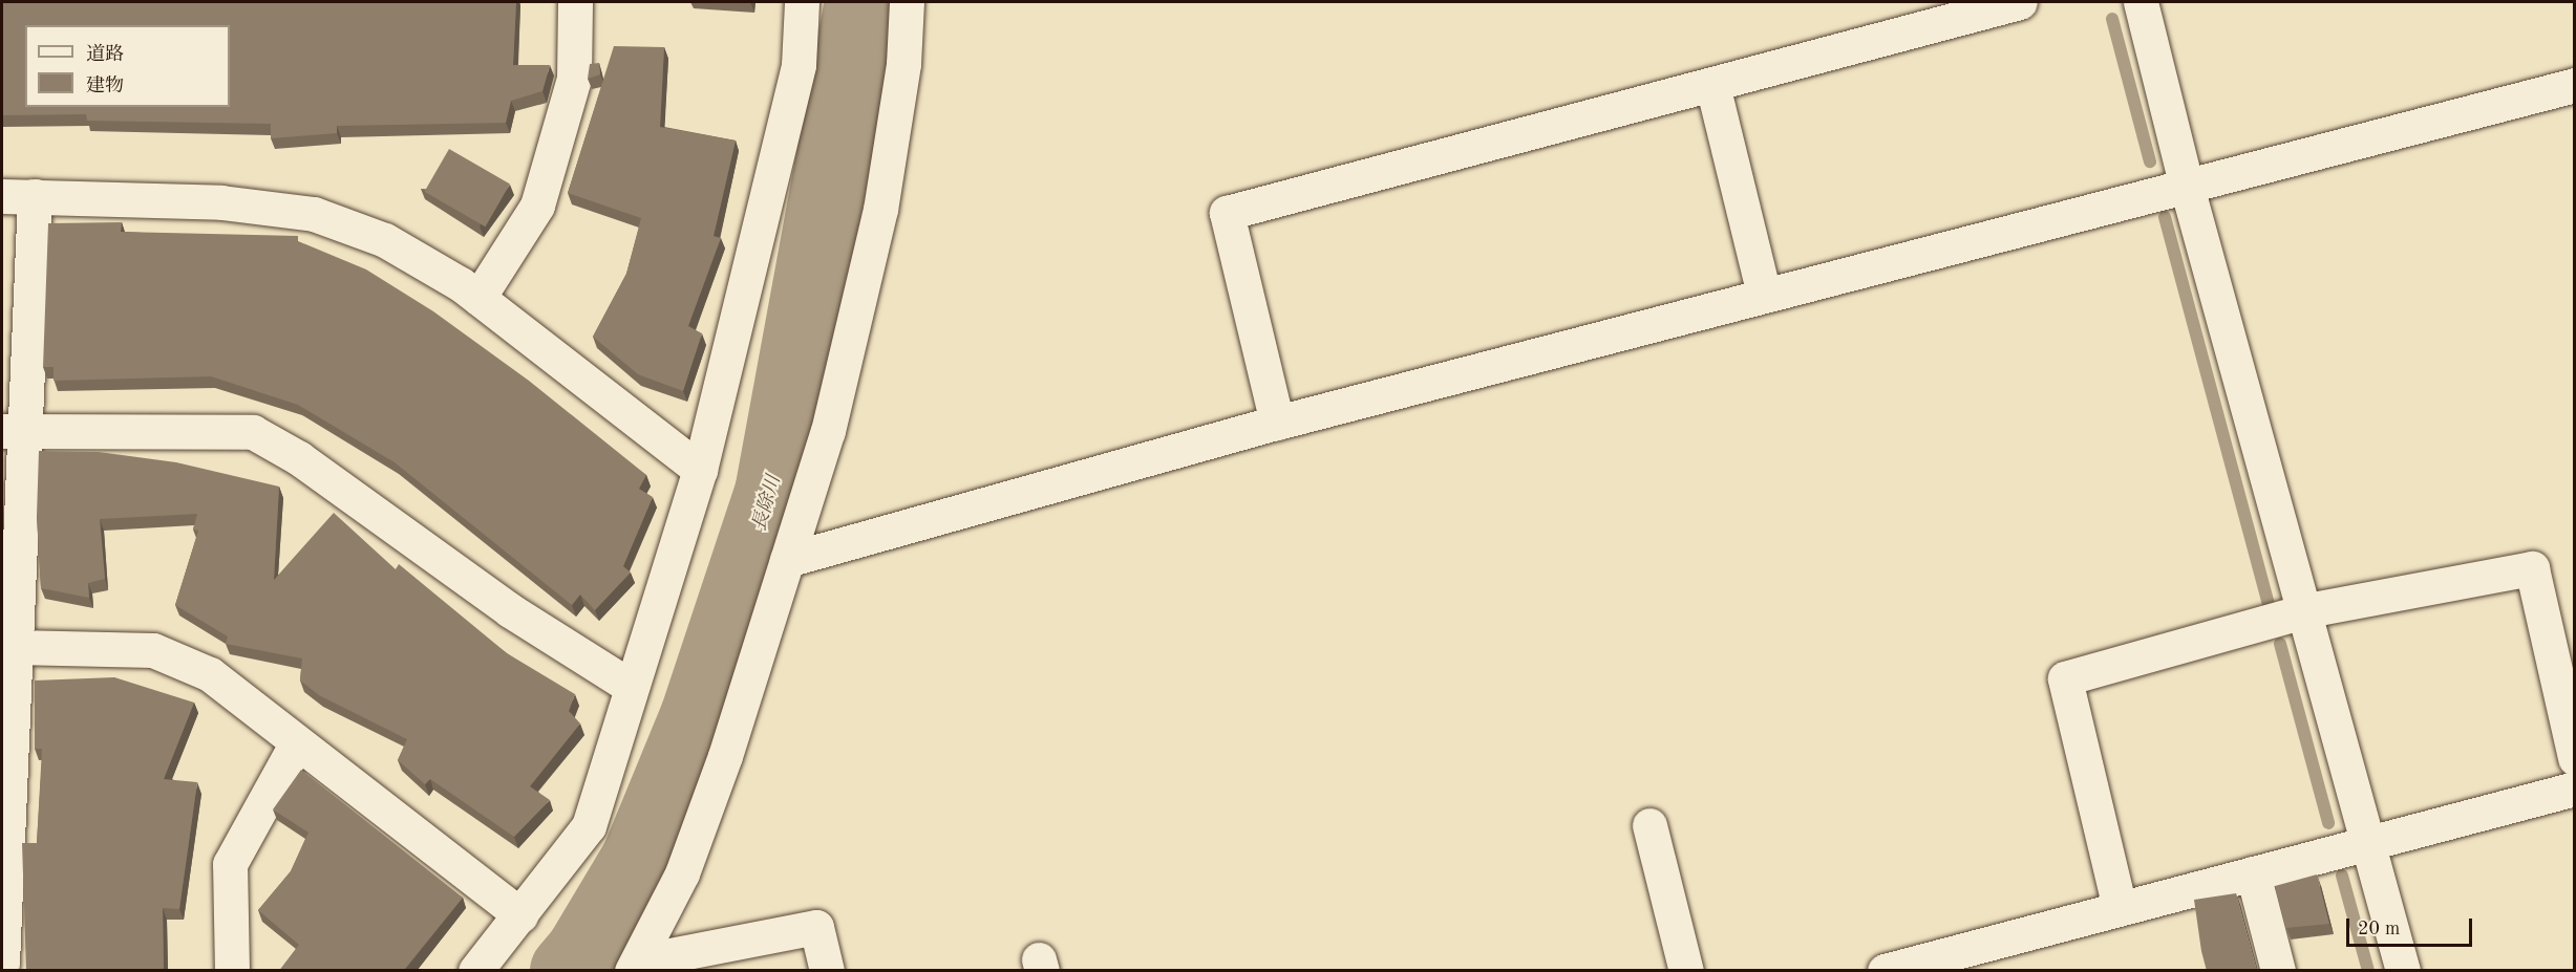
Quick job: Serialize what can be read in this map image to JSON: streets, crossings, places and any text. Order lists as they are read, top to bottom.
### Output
{
  "water": ["長除川"],
  "legend": ["道路", "建物"],
  "scale_bar": "20 m"
}
